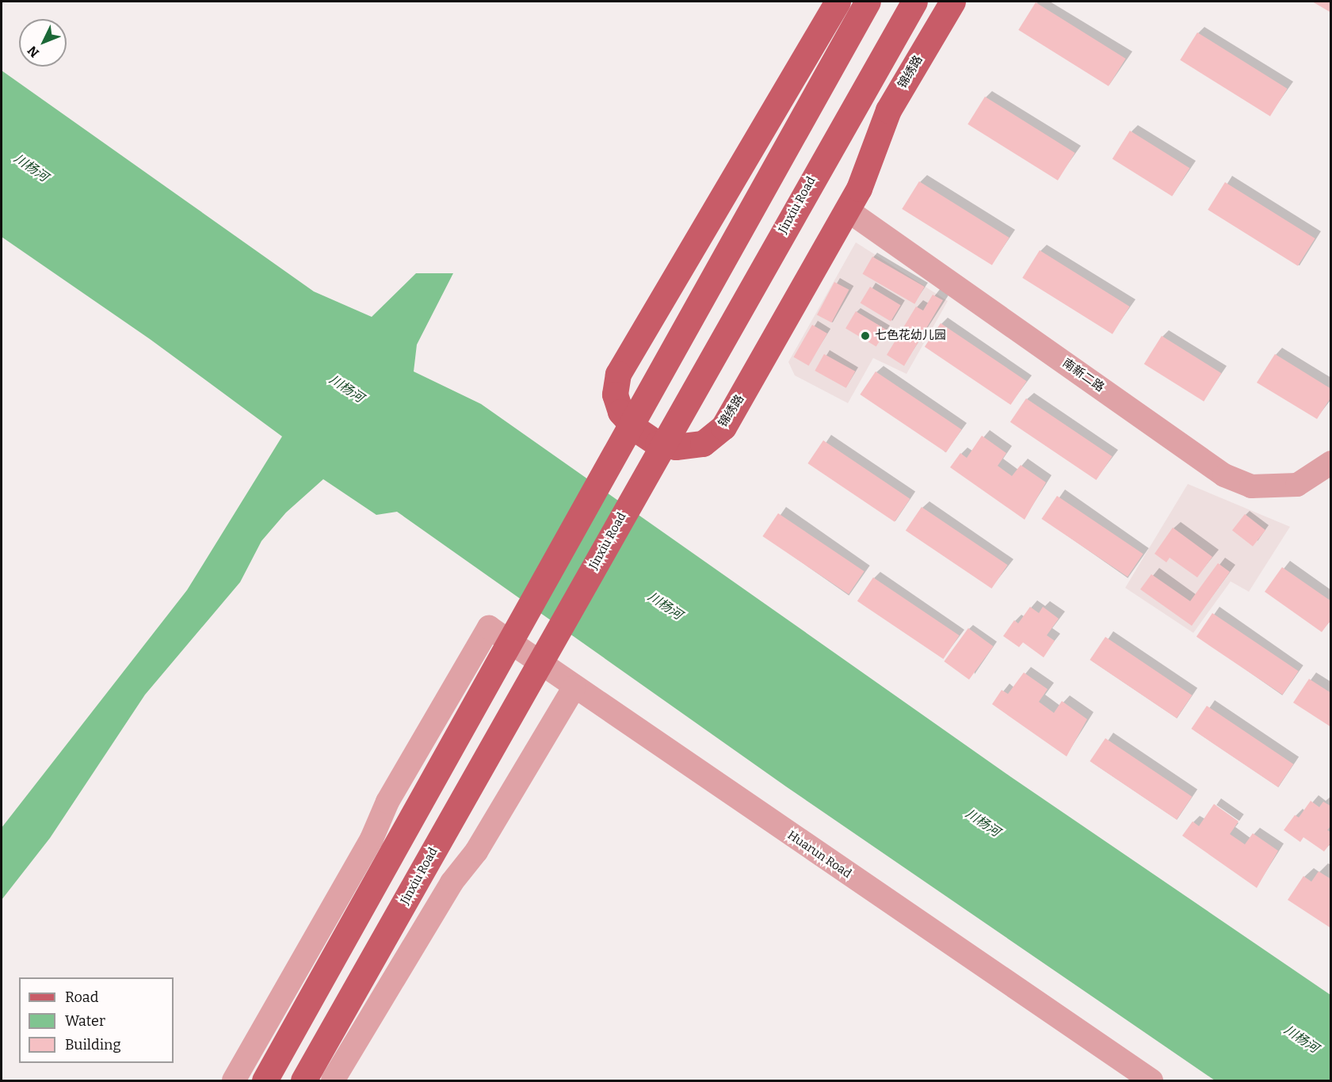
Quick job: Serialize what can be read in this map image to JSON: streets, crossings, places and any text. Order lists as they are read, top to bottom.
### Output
{
  "streets": {
    "main road": ["锦绣路", "Jinxiu Road"],
    "street": ["南新二路", "Huarun Road"]
  },
  "crossings": [
    ["锦绣路", "南新二路"]
  ],
  "water": ["川杨河"],
  "places": ["七色花幼儿园"],
  "legend": ["Road", "Water", "Building"],
  "north": "bottom left"
}
